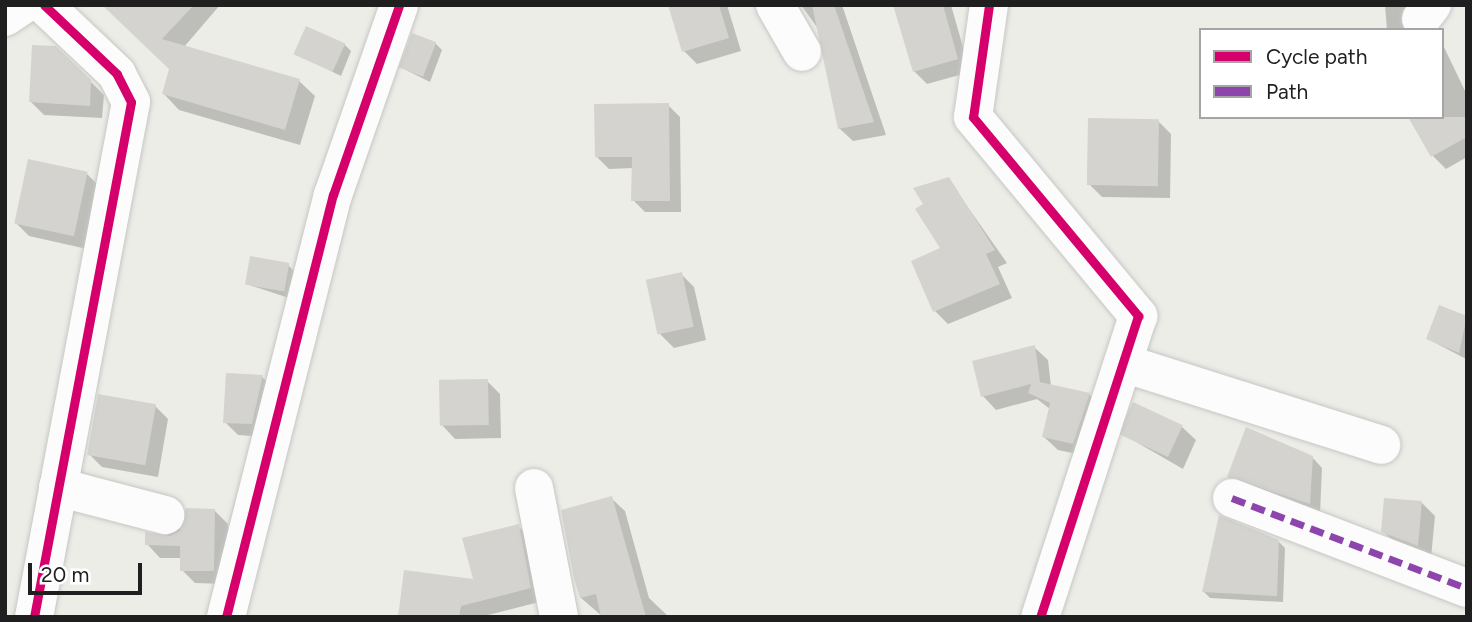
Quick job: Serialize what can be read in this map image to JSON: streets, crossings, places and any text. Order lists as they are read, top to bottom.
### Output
{
  "legend": ["Cycle path", "Path"],
  "scale_bar": "20 m"
}
